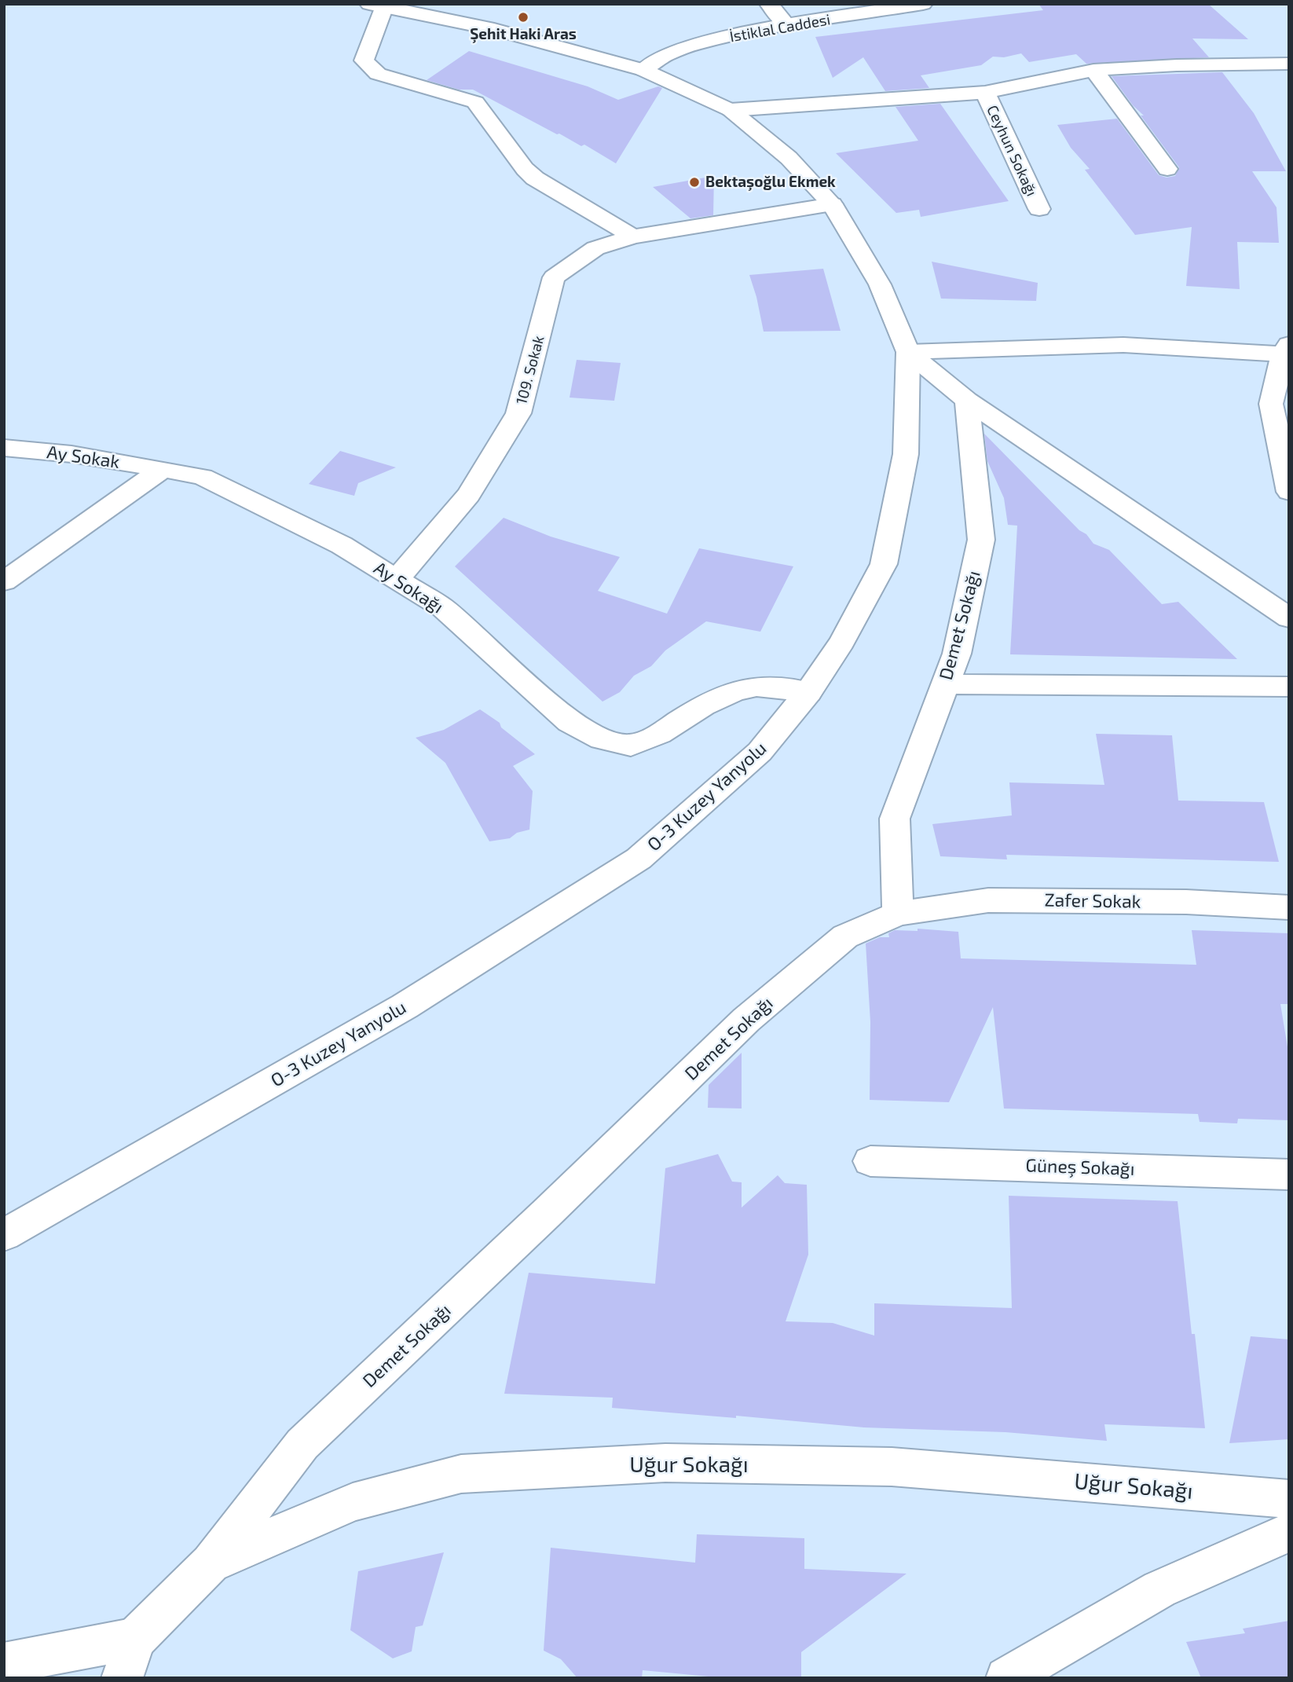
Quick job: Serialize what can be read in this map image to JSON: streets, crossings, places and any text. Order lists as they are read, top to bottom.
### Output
{
  "streets": {
    "street": [
      "İstiklal Caddesi",
      "Ceyhun Sokağı",
      "109. Sokak",
      "Ay Sokak",
      "Ay Sokağı",
      "Demet Sokağı",
      "O-3 Kuzey Yanyolu",
      "Zafer Sokak",
      "Güneş Sokağı",
      "Uğur Sokağı"
    ]
  },
  "crossings": [
    ["İstiklal Caddesi", "O-3 Kuzey Yanyolu"],
    ["109. Sokak", "Ay Sokağı"],
    ["109. Sokak", "O-3 Kuzey Yanyolu"],
    ["Ay Sokak", "Ay Sokağı"],
    ["Ay Sokağı", "O-3 Kuzey Yanyolu"],
    ["Demet Sokağı", "Zafer Sokak"],
    ["Demet Sokağı", "Uğur Sokağı"]
  ],
  "places": ["Şehit Haki Aras", "Bektaşoğlu Ekmek"]
}
